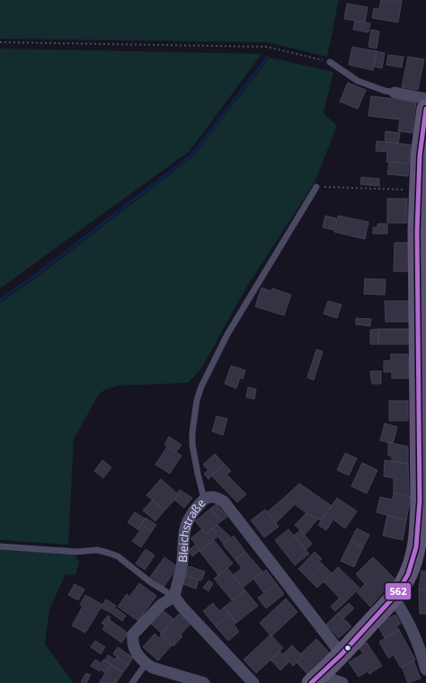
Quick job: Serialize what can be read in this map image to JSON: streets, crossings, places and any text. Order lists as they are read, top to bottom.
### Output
{
  "streets": {
    "street": ["Bleichstraße"]
  },
  "lines": ["transit line 562"]
}
